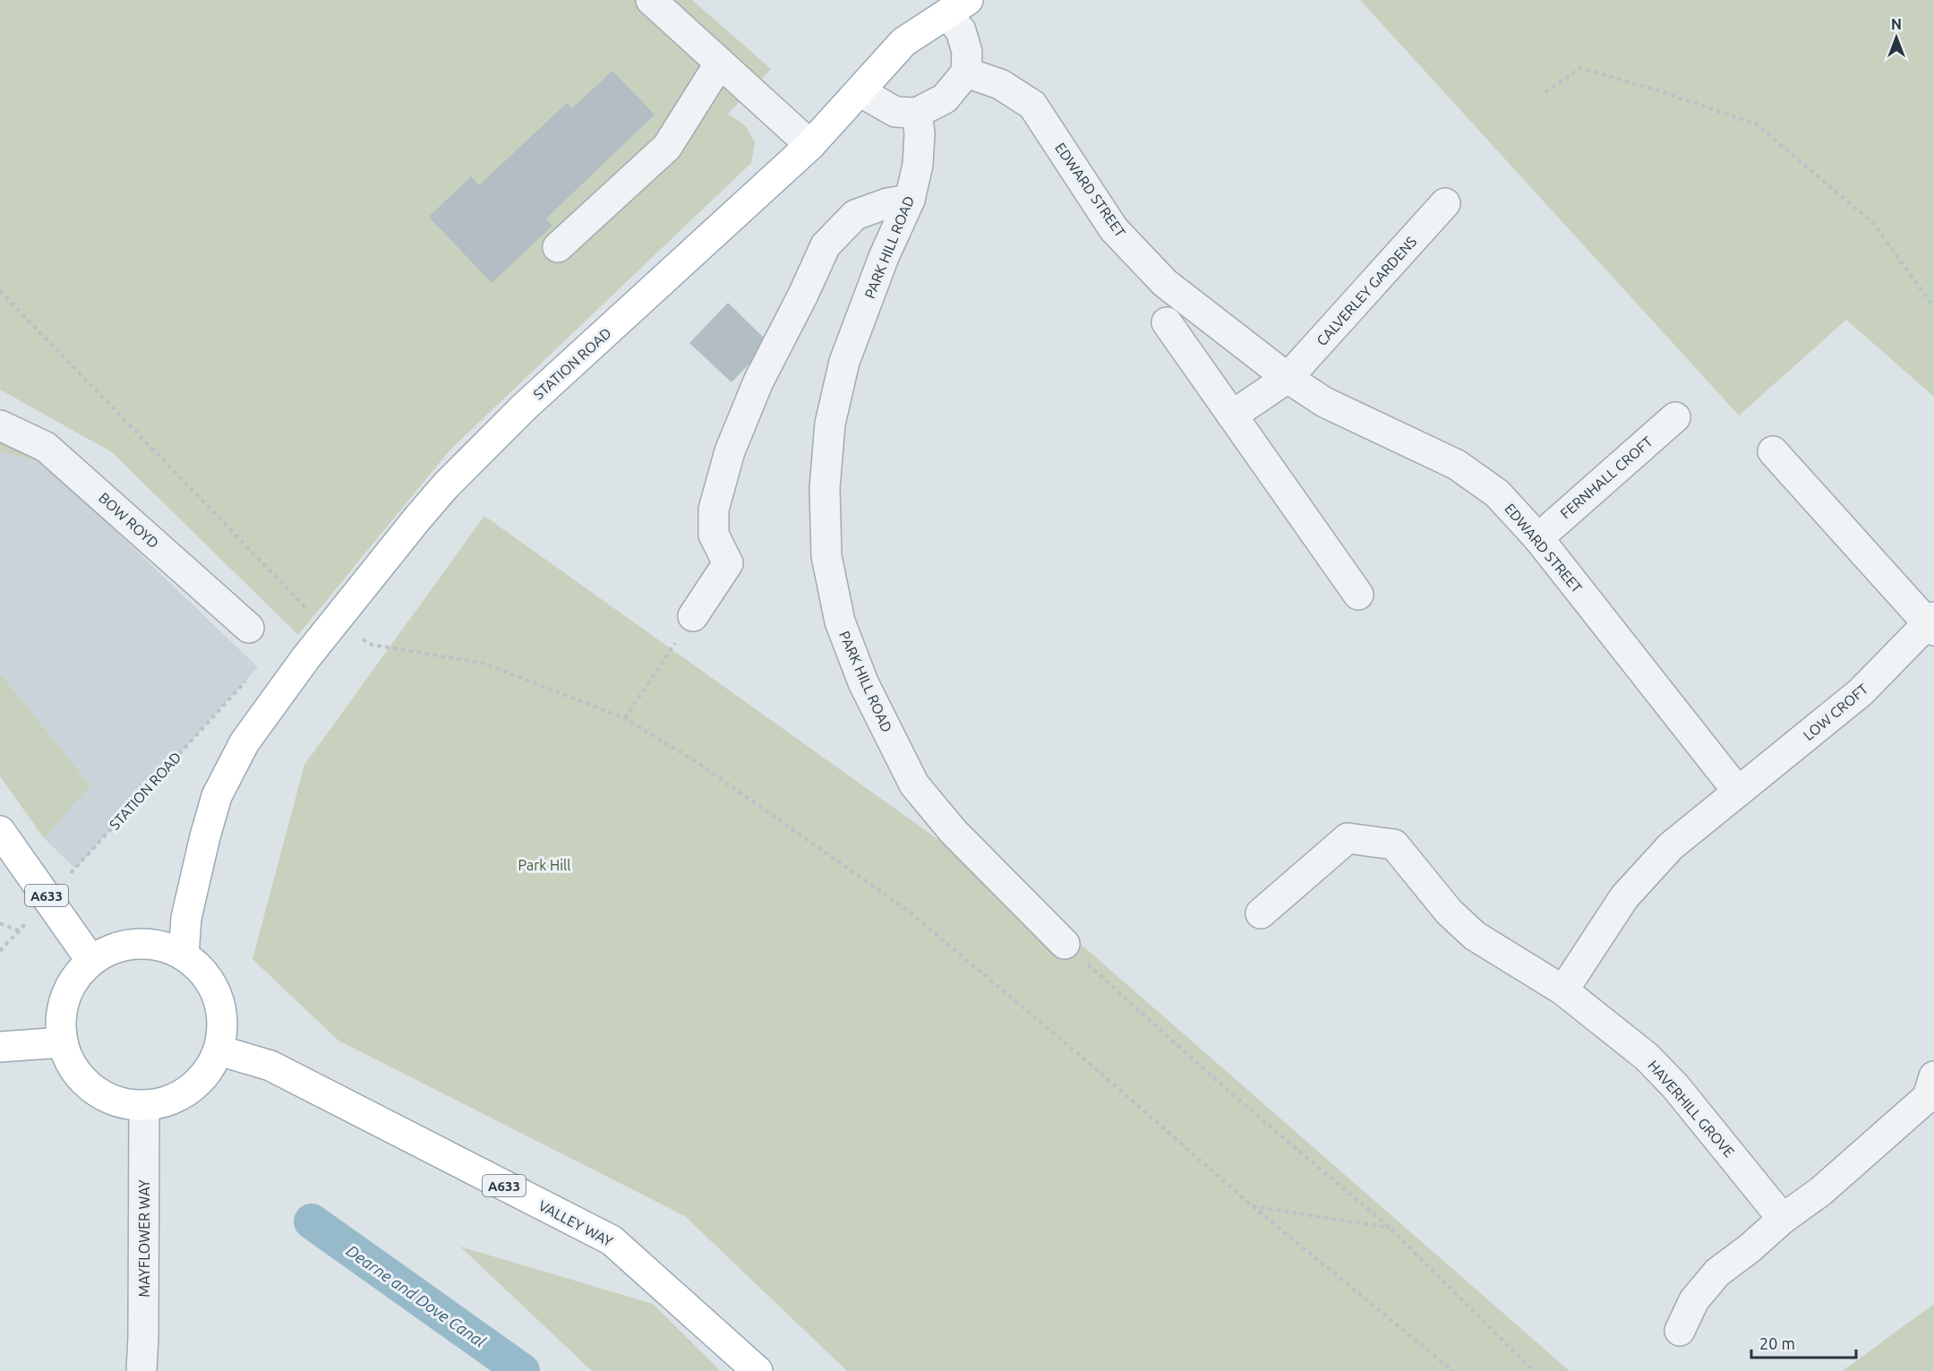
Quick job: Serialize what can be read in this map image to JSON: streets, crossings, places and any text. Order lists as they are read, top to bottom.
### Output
{
  "streets": {
    "main road": ["STATION ROAD", "A633", "VALLEY WAY"],
    "street": [
      "EDWARD STREET",
      "PARK HILL ROAD",
      "CALVERLEY GARDENS",
      "FERNHALL CROFT",
      "BOW ROYD",
      "LOW CROFT",
      "HAVERHILL GROVE",
      "MAYFLOWER WAY"
    ]
  },
  "crossings": [
    ["EDWARD STREET", "CALVERLEY GARDENS"],
    ["EDWARD STREET", "STATION ROAD"],
    ["EDWARD STREET", "FERNHALL CROFT"],
    ["EDWARD STREET", "LOW CROFT"],
    ["STATION ROAD", "A633"],
    ["STATION ROAD", "VALLEY WAY"],
    ["STATION ROAD", "MAYFLOWER WAY"],
    ["A633", "VALLEY WAY"],
    ["A633", "MAYFLOWER WAY"],
    ["VALLEY WAY", "MAYFLOWER WAY"]
  ],
  "water": ["Dearne and Dove Canal"],
  "parks": ["Park Hill"],
  "scale_bar": "20 m",
  "north": "top"
}
